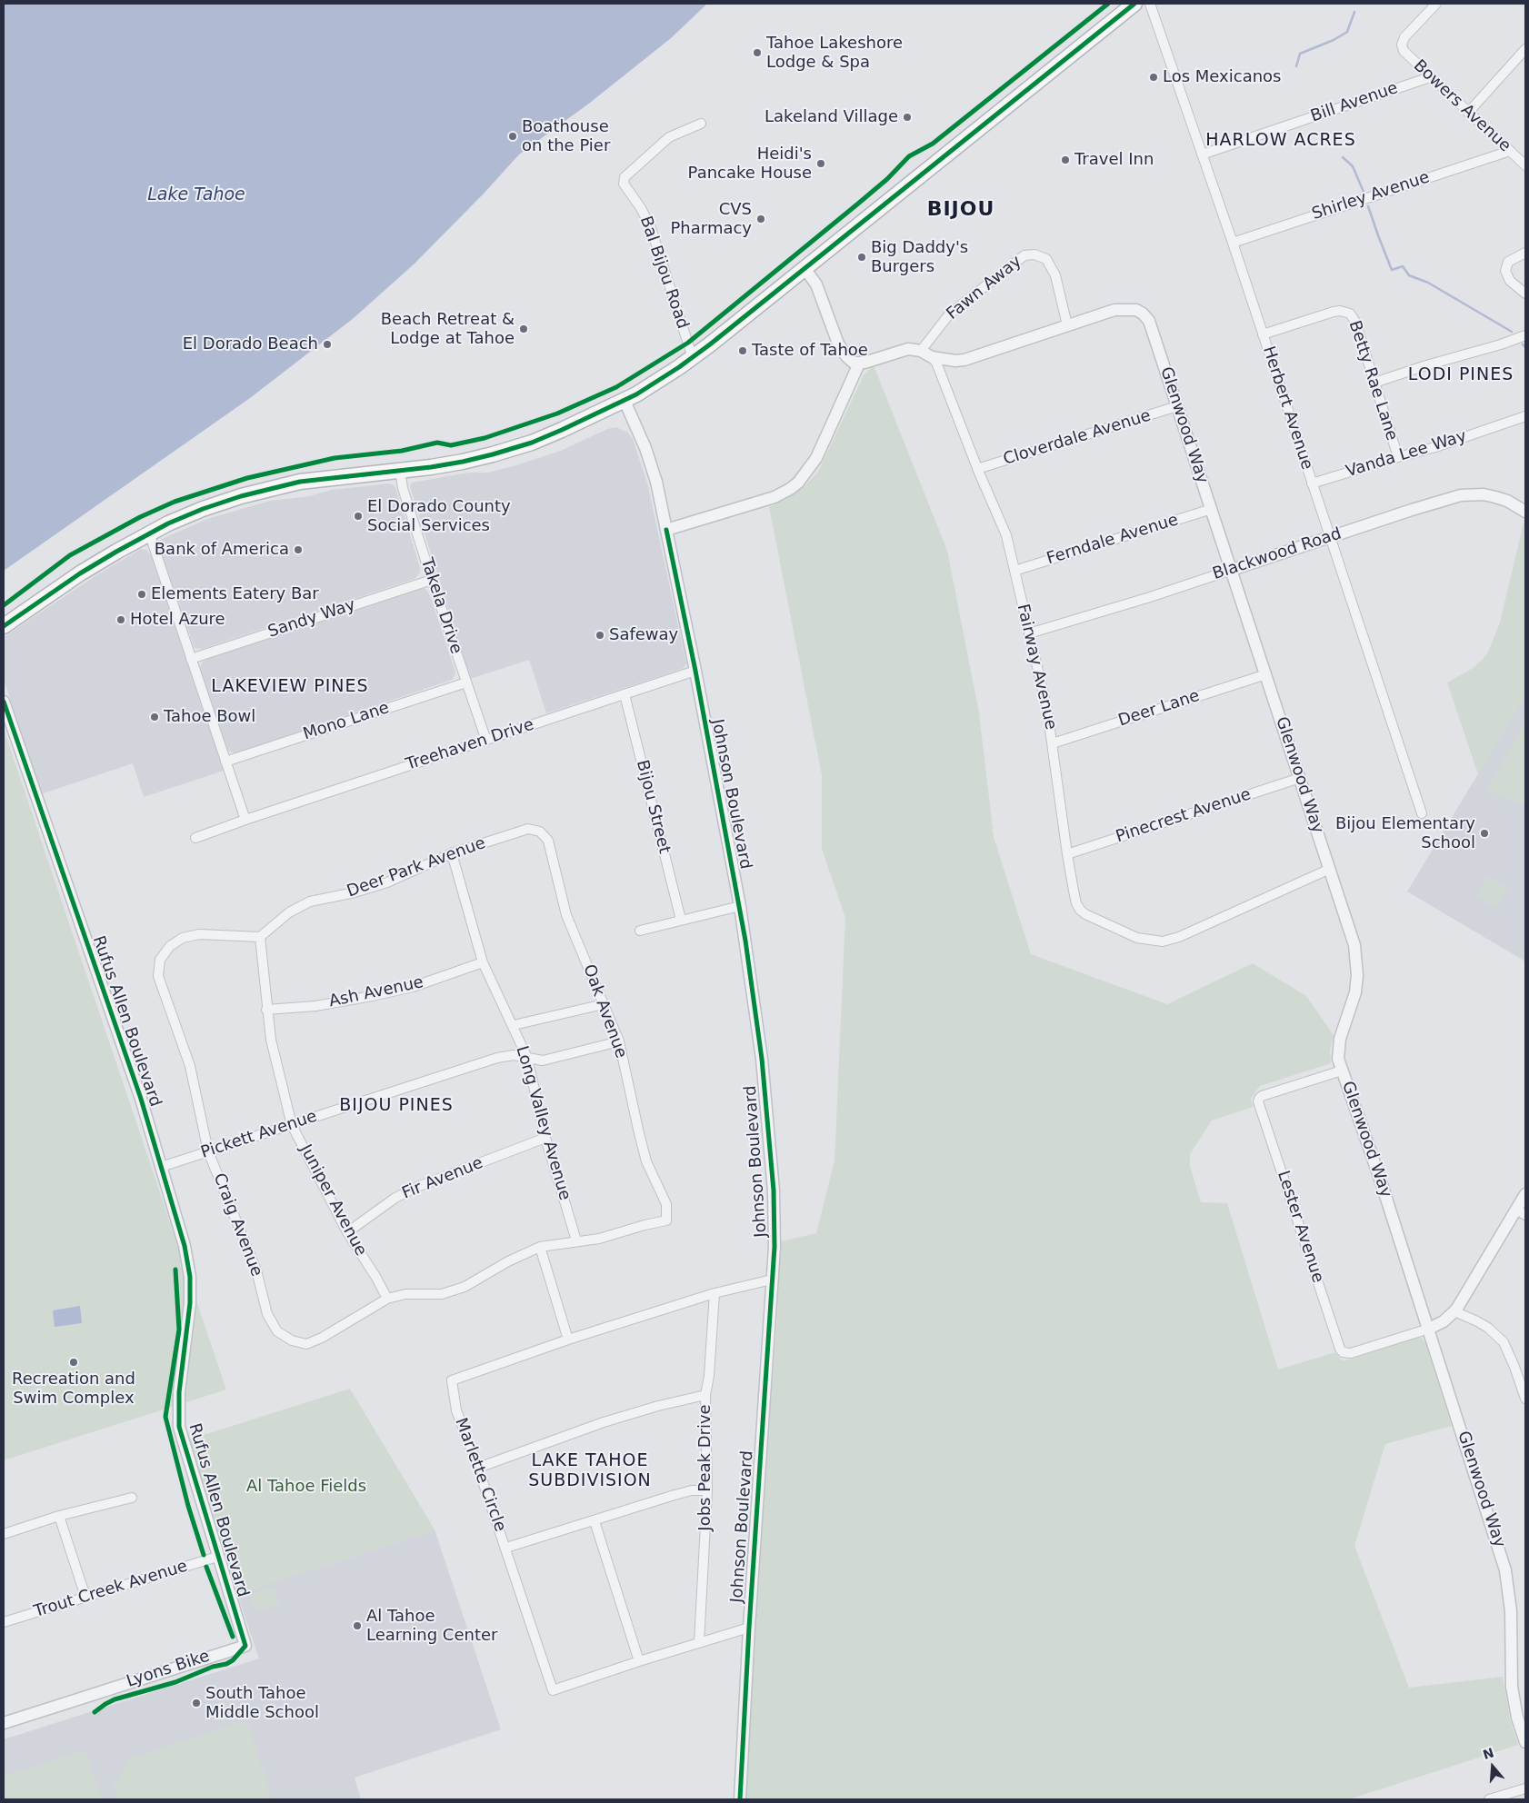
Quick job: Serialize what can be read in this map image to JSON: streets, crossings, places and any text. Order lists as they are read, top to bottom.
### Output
{
  "streets": {
    "street": [
      "Bill Avenue",
      "Bowers Avenue",
      "Shirley Avenue",
      "Bal Bijou Road",
      "Fawn Away",
      "Betty Rae Lane",
      "Herbert Avenue",
      "Glenwood Way",
      "Cloverdale Avenue",
      "Vanda Lee Way",
      "Ferndale Avenue",
      "Blackwood Road",
      "Takela Drive",
      "Sandy Way",
      "Fairway Avenue",
      "Deer Lane",
      "Mono Lane",
      "Treehaven Drive",
      "Johnson Boulevard",
      "Bijou Street",
      "Pinecrest Avenue",
      "Deer Park Avenue",
      "Ash Avenue",
      "Oak Avenue",
      "Rufus Allen Boulevard",
      "Long Valley Avenue",
      "Pickett Avenue",
      "Fir Avenue",
      "Juniper Avenue",
      "Craig Avenue",
      "Lester Avenue",
      "Jobs Peak Drive",
      "Marlette Circle",
      "Trout Creek Avenue"
    ],
    "cycle path": ["Lyons Bike"]
  },
  "crossings": [
    ["Bill Avenue", "Bowers Avenue"],
    ["Bill Avenue", "Herbert Avenue"],
    ["Bowers Avenue", "Shirley Avenue"],
    ["Shirley Avenue", "Herbert Avenue"],
    ["Fawn Away", "Glenwood Way"],
    ["Betty Rae Lane", "Herbert Avenue"],
    ["Betty Rae Lane", "Vanda Lee Way"],
    ["Herbert Avenue", "Vanda Lee Way"],
    ["Herbert Avenue", "Blackwood Road"],
    ["Glenwood Way", "Cloverdale Avenue"],
    ["Glenwood Way", "Ferndale Avenue"],
    ["Glenwood Way", "Blackwood Road"],
    ["Glenwood Way", "Fairway Avenue"],
    ["Glenwood Way", "Deer Lane"],
    ["Glenwood Way", "Pinecrest Avenue"],
    ["Glenwood Way", "Lester Avenue"],
    ["Cloverdale Avenue", "Fairway Avenue"],
    ["Ferndale Avenue", "Fairway Avenue"],
    ["Blackwood Road", "Fairway Avenue"],
    ["Takela Drive", "Sandy Way"],
    ["Takela Drive", "Mono Lane"],
    ["Takela Drive", "Treehaven Drive"],
    ["Fairway Avenue", "Deer Lane"],
    ["Fairway Avenue", "Pinecrest Avenue"],
    ["Treehaven Drive", "Johnson Boulevard"],
    ["Treehaven Drive", "Bijou Street"],
    ["Johnson Boulevard", "Marlette Circle"],
    ["Deer Park Avenue", "Oak Avenue"],
    ["Deer Park Avenue", "Long Valley Avenue"],
    ["Deer Park Avenue", "Juniper Avenue"],
    ["Deer Park Avenue", "Craig Avenue"],
    ["Ash Avenue", "Long Valley Avenue"],
    ["Ash Avenue", "Juniper Avenue"],
    ["Oak Avenue", "Long Valley Avenue"],
    ["Oak Avenue", "Pickett Avenue"],
    ["Rufus Allen Boulevard", "Pickett Avenue"],
    ["Rufus Allen Boulevard", "Trout Creek Avenue"],
    ["Long Valley Avenue", "Pickett Avenue"],
    ["Long Valley Avenue", "Fir Avenue"],
    ["Pickett Avenue", "Juniper Avenue"],
    ["Pickett Avenue", "Craig Avenue"],
    ["Fir Avenue", "Juniper Avenue"],
    ["Juniper Avenue", "Craig Avenue"],
    ["Jobs Peak Drive", "Marlette Circle"]
  ],
  "districts": [
    "HARLOW ACRES",
    "BIJOU",
    "LODI PINES",
    "LAKEVIEW PINES",
    "BIJOU PINES",
    "LAKE TAHOE SUBDIVISION"
  ],
  "water": ["Lake Tahoe"],
  "parks": ["Al Tahoe Fields"],
  "places": [
    "Tahoe Lakeshore Lodge & Spa",
    "Los Mexicanos",
    "Lakeland Village",
    "Boathouse on the Pier",
    "Travel Inn",
    "Heidi's Pancake House",
    "CVS Pharmacy",
    "Big Daddy's Burgers",
    "Beach Retreat & Lodge at Tahoe",
    "El Dorado Beach",
    "Taste of Tahoe",
    "El Dorado County Social Services",
    "Bank of America",
    "Elements Eatery Bar",
    "Hotel Azure",
    "Safeway",
    "Tahoe Bowl",
    "Bijou Elementary School",
    "Recreation and Swim Complex",
    "Al Tahoe Learning Center",
    "South Tahoe Middle School"
  ],
  "north": "top"
}
